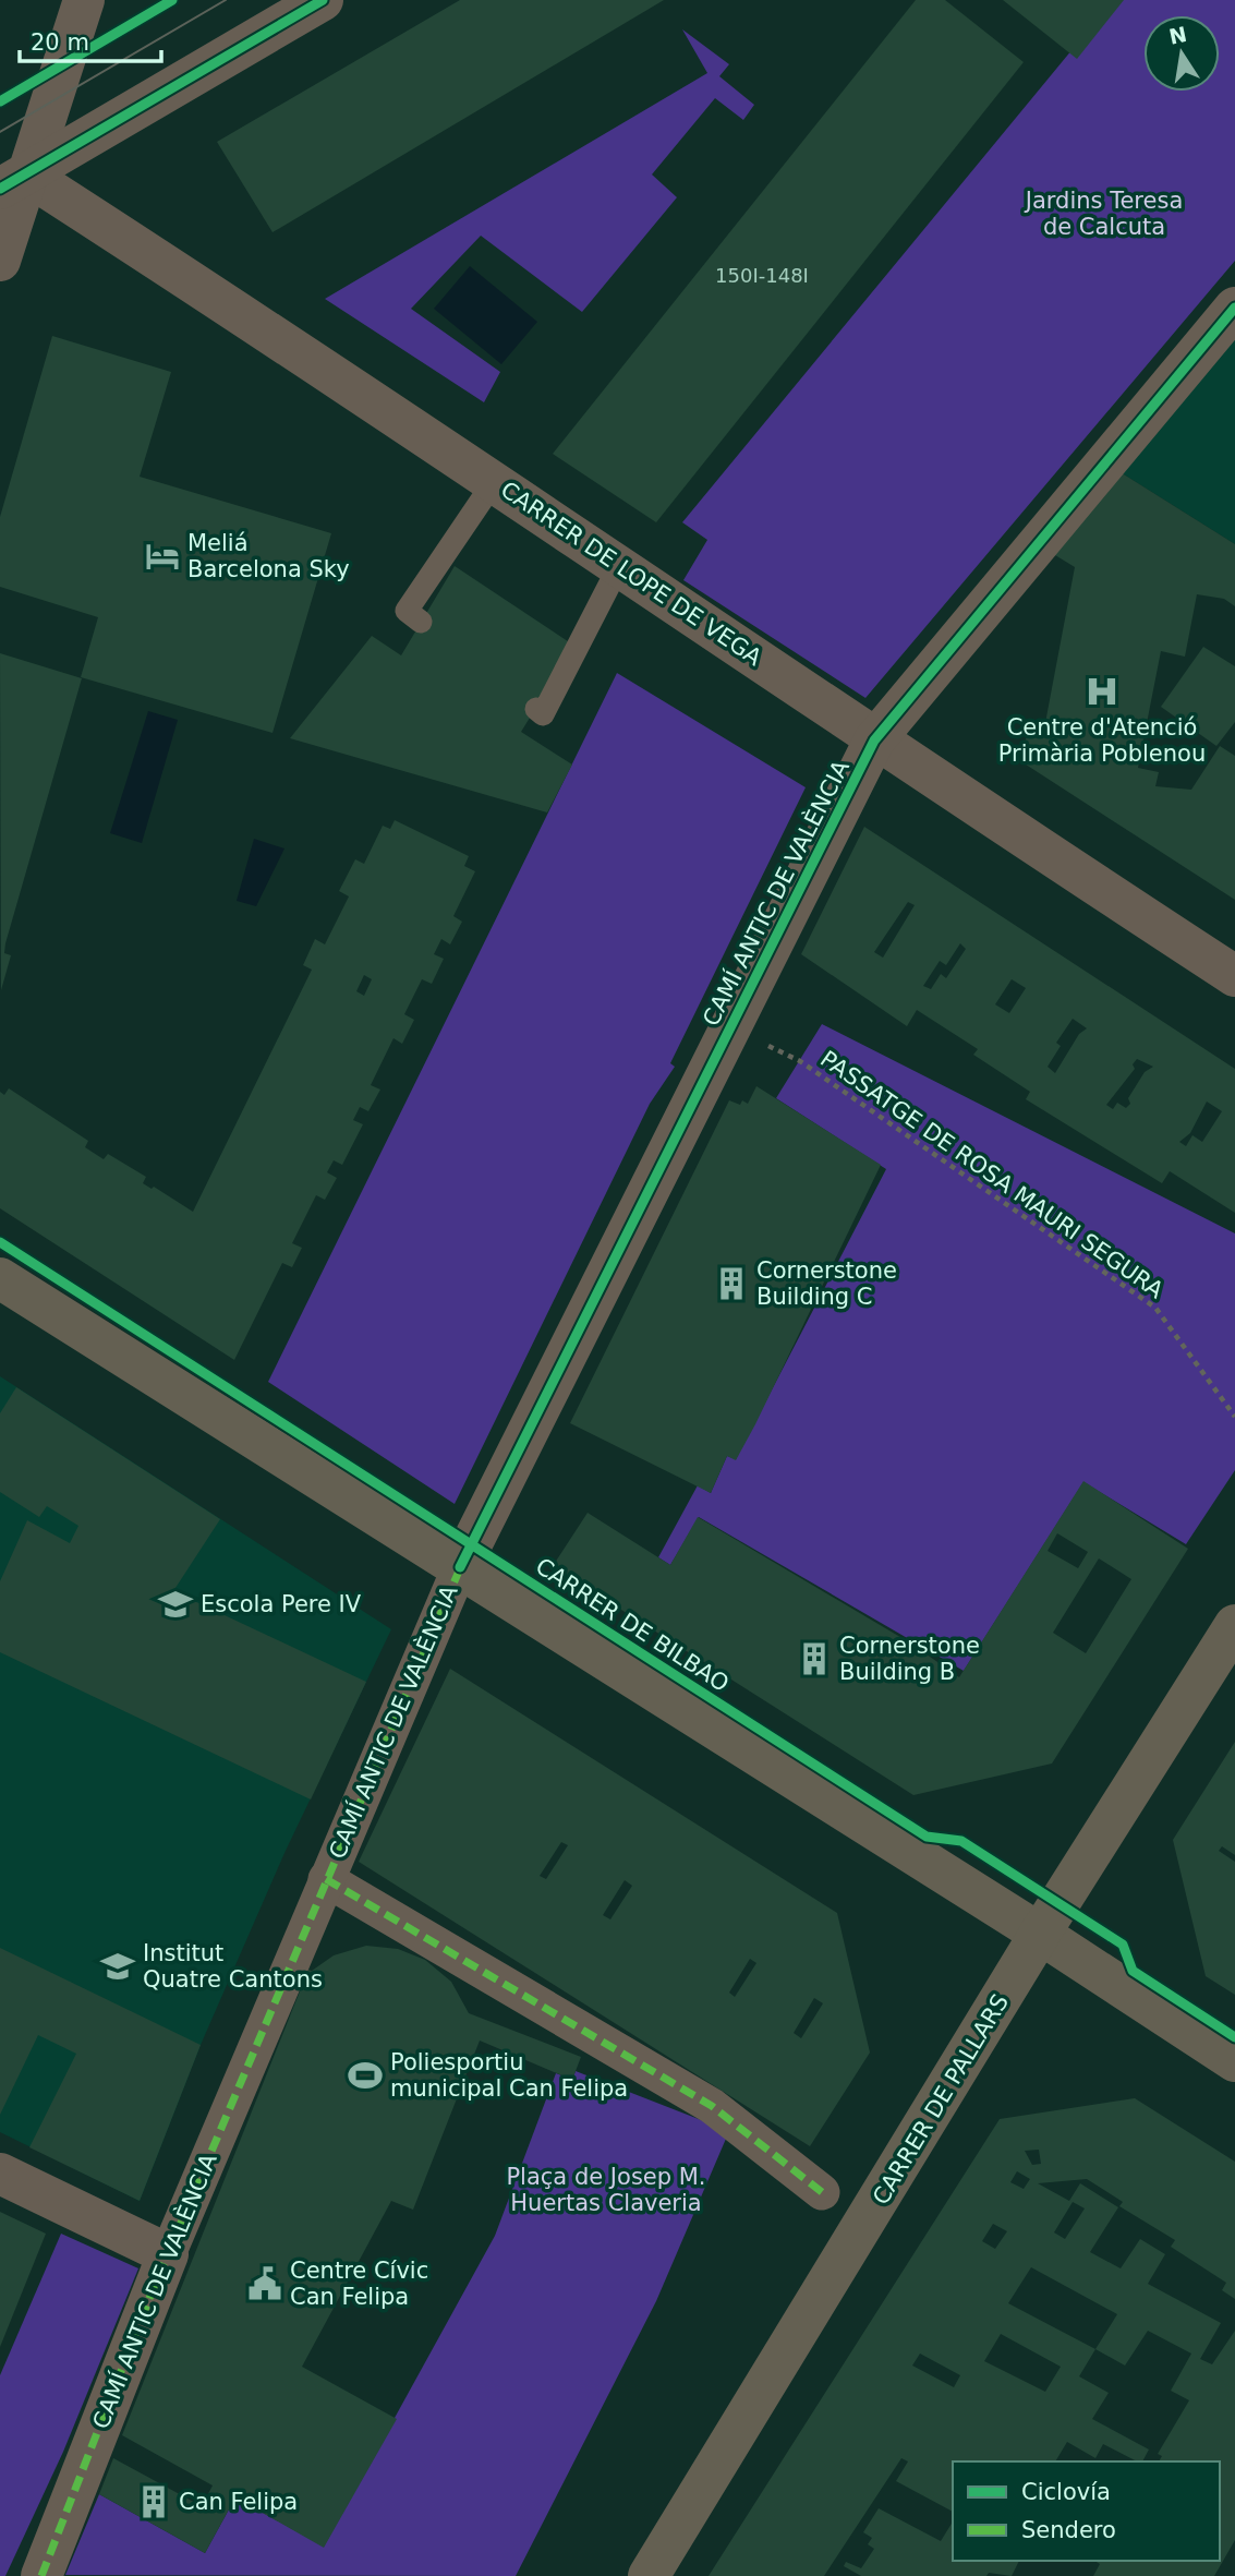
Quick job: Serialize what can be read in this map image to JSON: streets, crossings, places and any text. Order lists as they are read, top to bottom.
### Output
{
  "streets": {
    "main road": ["CARRER DE BILBAO", "CARRER DE PALLARS"],
    "street": ["CARRER DE LOPE DE VEGA", "CAMÍ ANTIC DE VALÈNCIA"],
    "path": ["PASSATGE DE ROSA MAURI SEGURA"]
  },
  "crossings": [
    ["CARRER DE LOPE DE VEGA", "CAMÍ ANTIC DE VALÈNCIA"],
    ["CAMÍ ANTIC DE VALÈNCIA", "PASSATGE DE ROSA MAURI SEGURA"],
    ["CAMÍ ANTIC DE VALÈNCIA", "CARRER DE BILBAO"],
    ["CARRER DE BILBAO", "CARRER DE PALLARS"]
  ],
  "parks": ["Jardins Teresa de Calcuta", "Plaça de Josep M. Huertas Claveria"],
  "places": {
    "hotel": ["Meliá Barcelona Sky"],
    "hospital": ["Centre d'Atenció Primària Poblenou"],
    "building": ["Cornerstone Building C", "Cornerstone Building B", "Can Felipa"],
    "school or university": ["Escola Pere IV", "Institut Quatre Cantons"],
    "sports": ["Poliesportiu municipal Can Felipa"],
    "public building": ["Centre Cívic Can Felipa"]
  },
  "house_numbers": ["150I-148I"],
  "legend": ["Ciclovía", "Sendero"],
  "scale_bar": "20 m",
  "north": "top"
}
